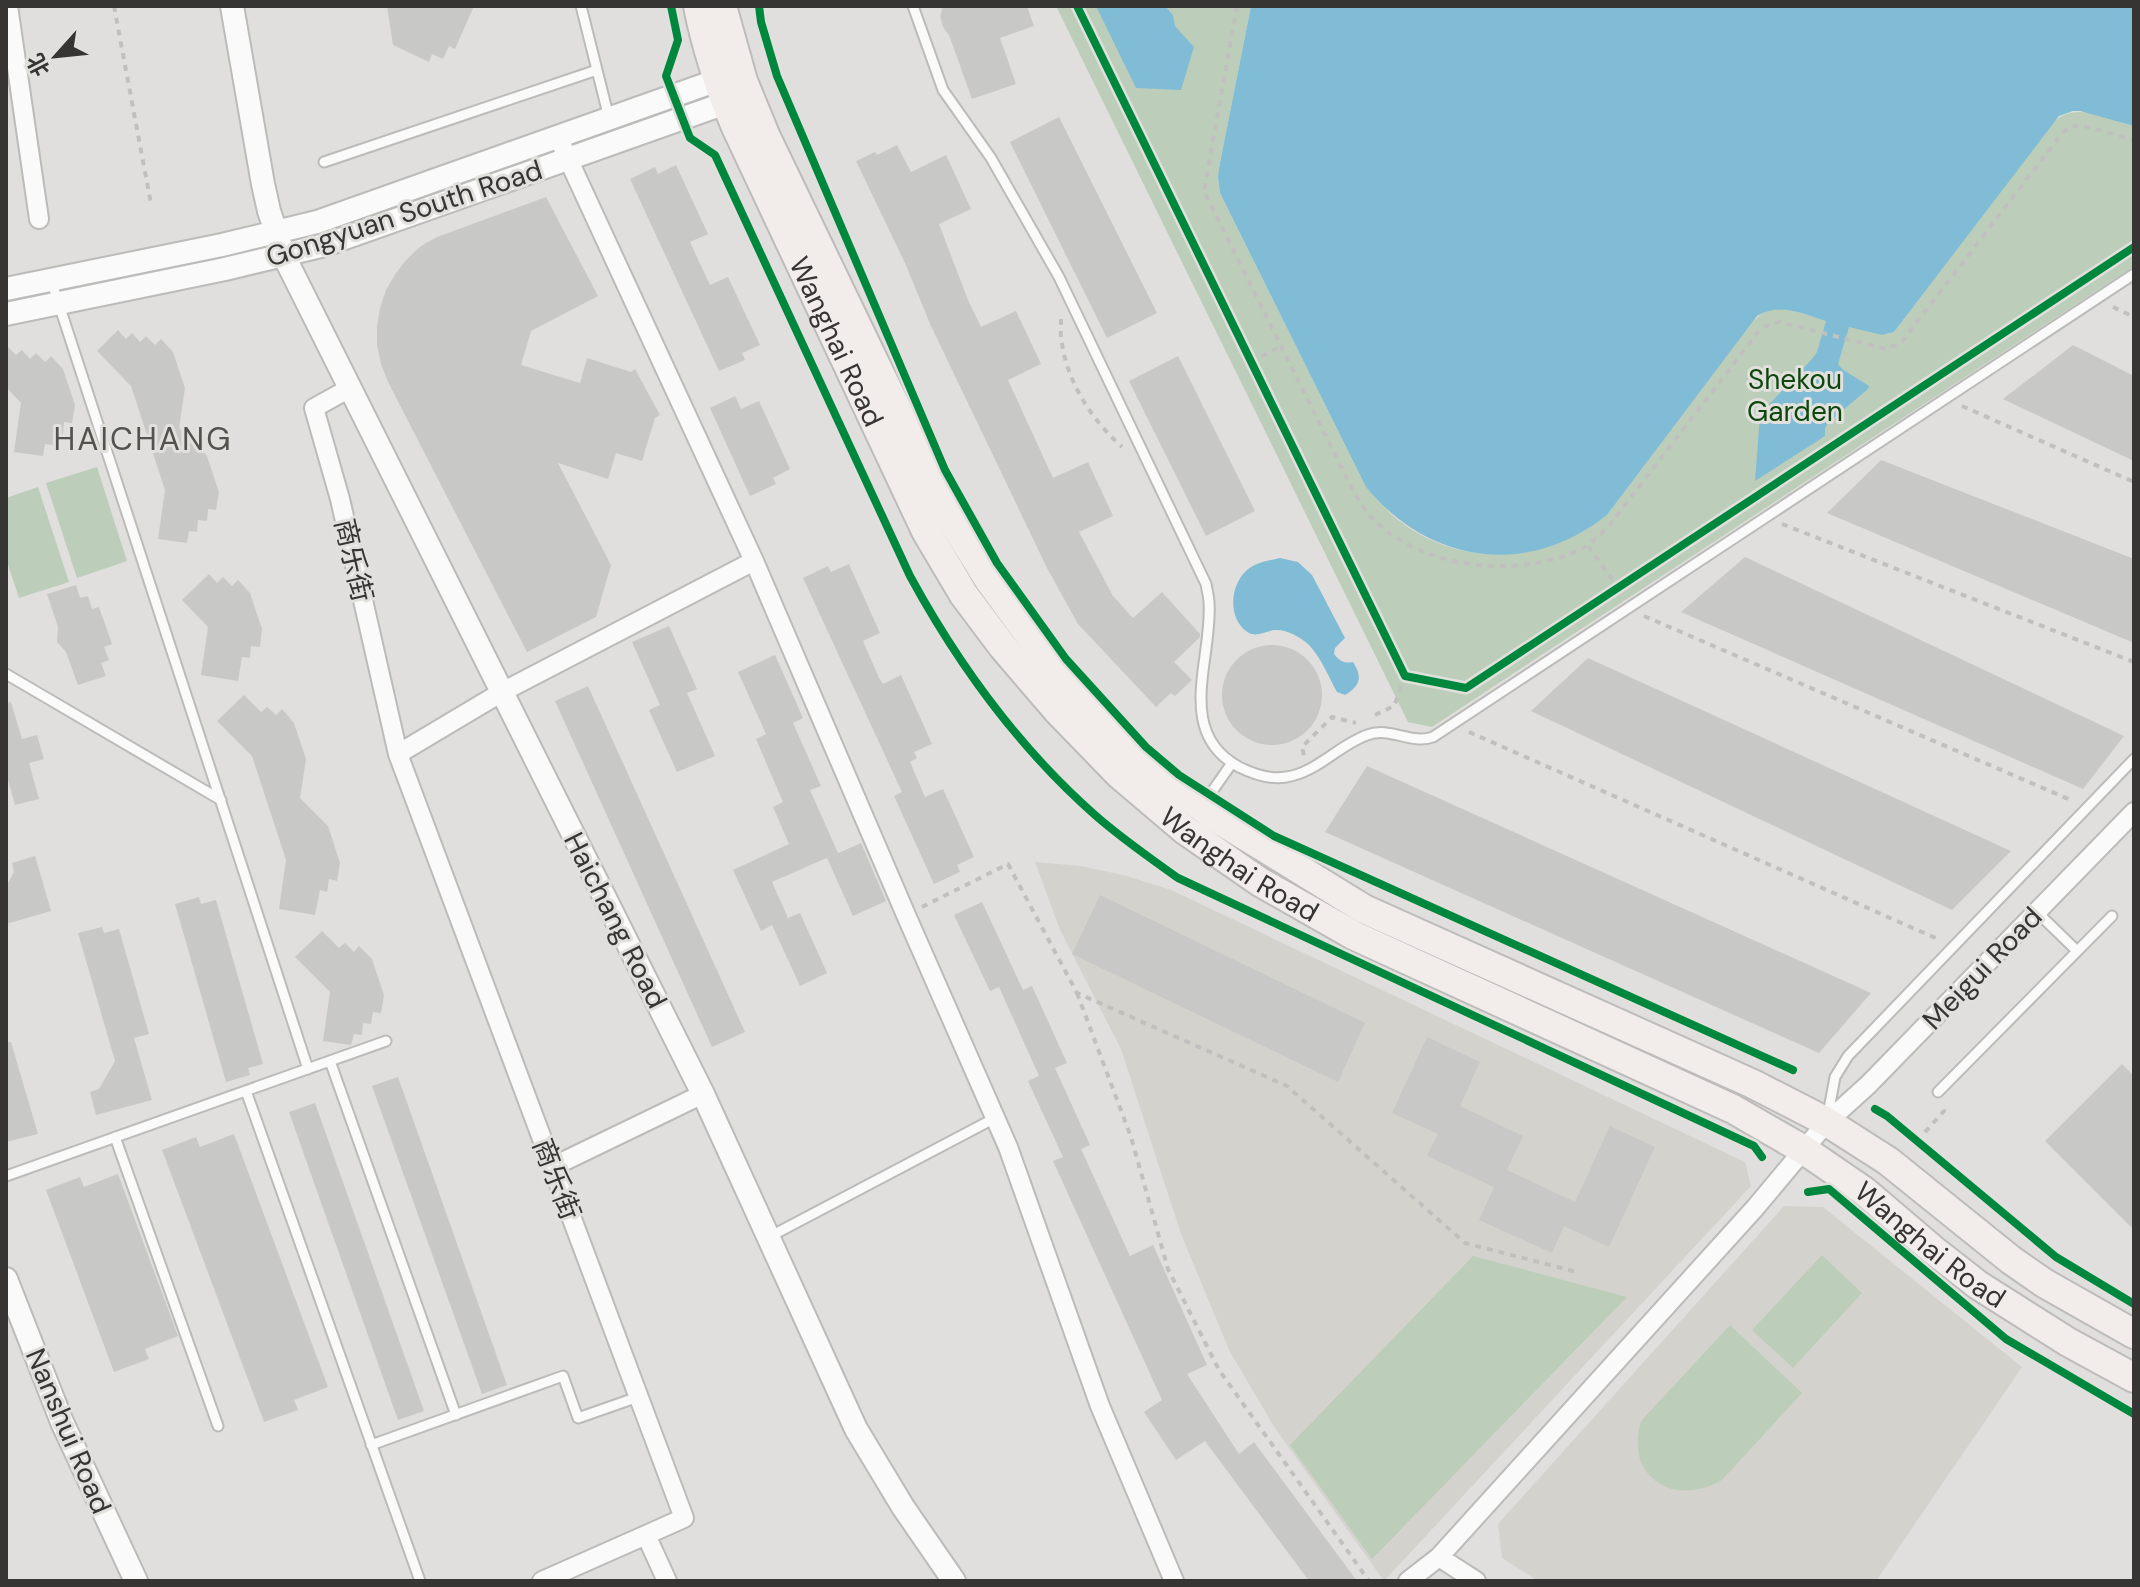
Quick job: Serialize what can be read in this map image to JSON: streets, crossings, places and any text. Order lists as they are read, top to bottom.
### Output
{
  "streets": {
    "main road": ["Wanghai Road"],
    "street": [
      "Gongyuan South Road",
      "商乐街",
      "Haichang Road",
      "Meigui Road",
      "Nanshui Road"
    ]
  },
  "crossings": [
    ["Gongyuan South Road", "Wanghai Road"],
    ["Gongyuan South Road", "Haichang Road"],
    ["Wanghai Road", "Meigui Road"],
    ["商乐街", "Haichang Road"]
  ],
  "districts": ["HAICHANG"],
  "parks": ["Shekou Garden"],
  "north": "bottom left"
}
